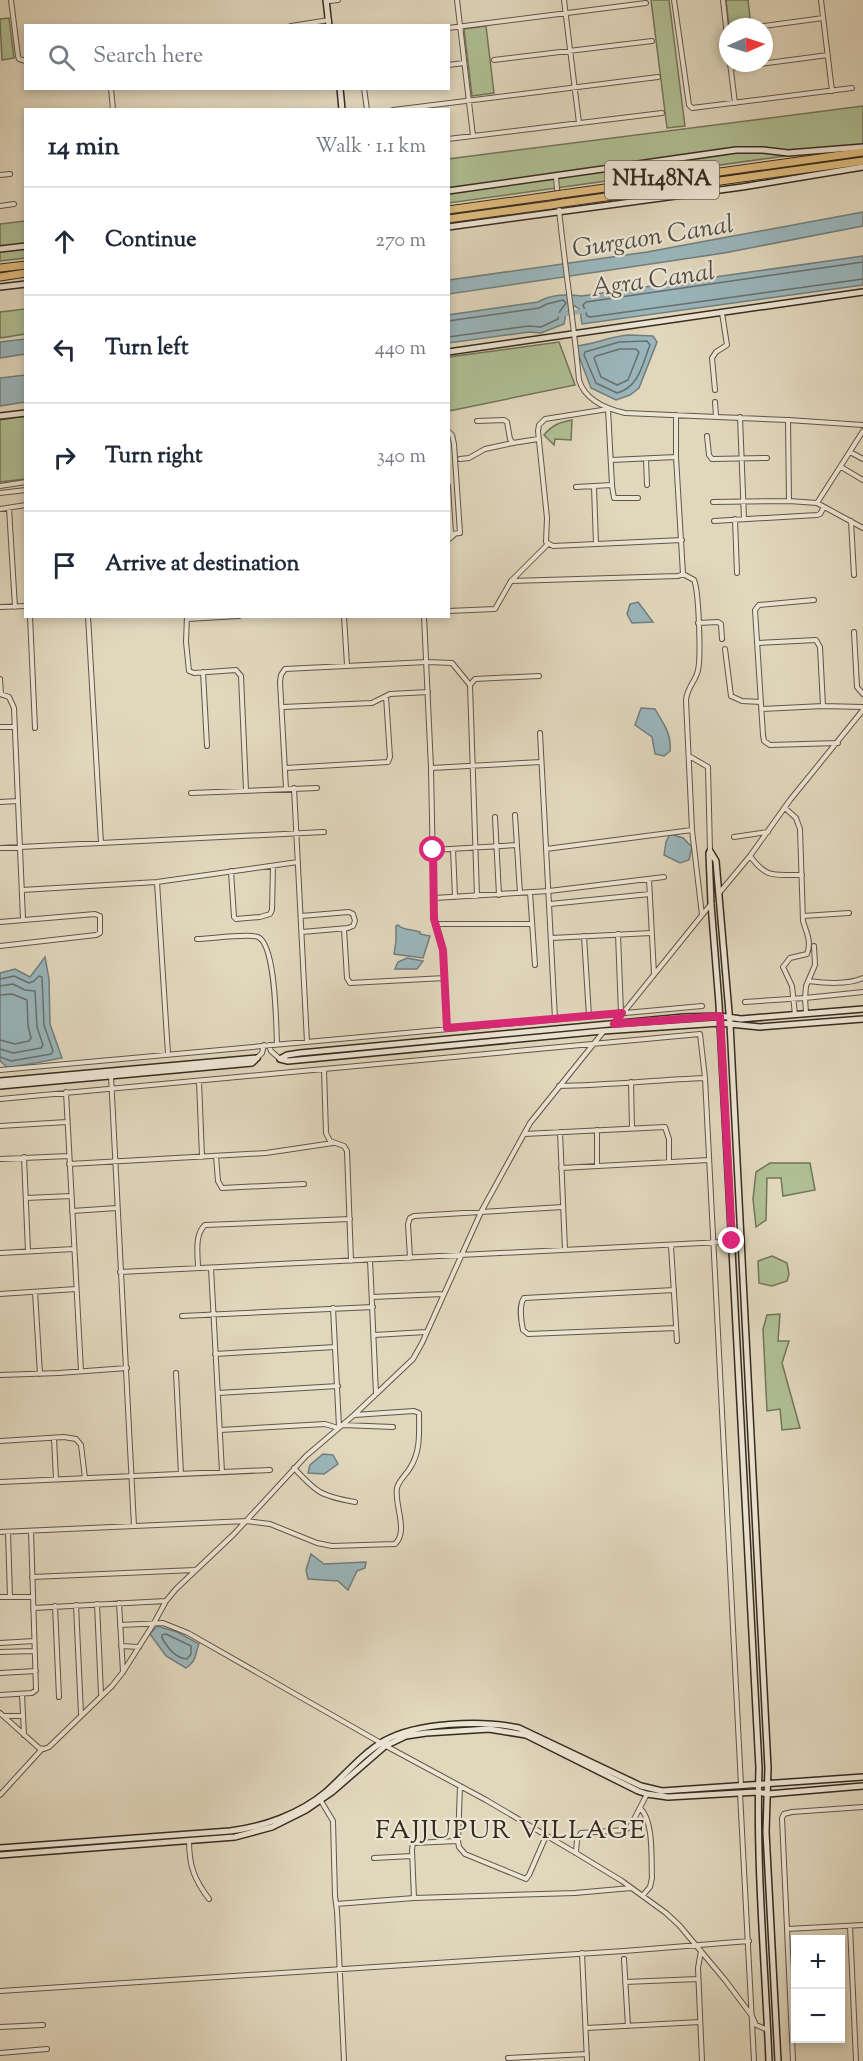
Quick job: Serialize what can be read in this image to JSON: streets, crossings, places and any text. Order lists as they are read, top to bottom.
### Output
{
  "streets": {
    "highway": ["NH148NA"]
  },
  "districts": ["FAJJUPUR VILLAGE"],
  "water": ["Gurgaon Canal", "Agra Canal"],
  "north": "right",
  "page": {
    "search": "Search here",
    "heading": ["14 min", "Walk · 1.1 km"],
    "list": [
      ["Continue", "270 m"],
      ["Turn left", "440 m"],
      ["Turn right", "340 m"],
      "Arrive at destination"
    ],
    "map_buttons": ["+", "−"]
  }
}
